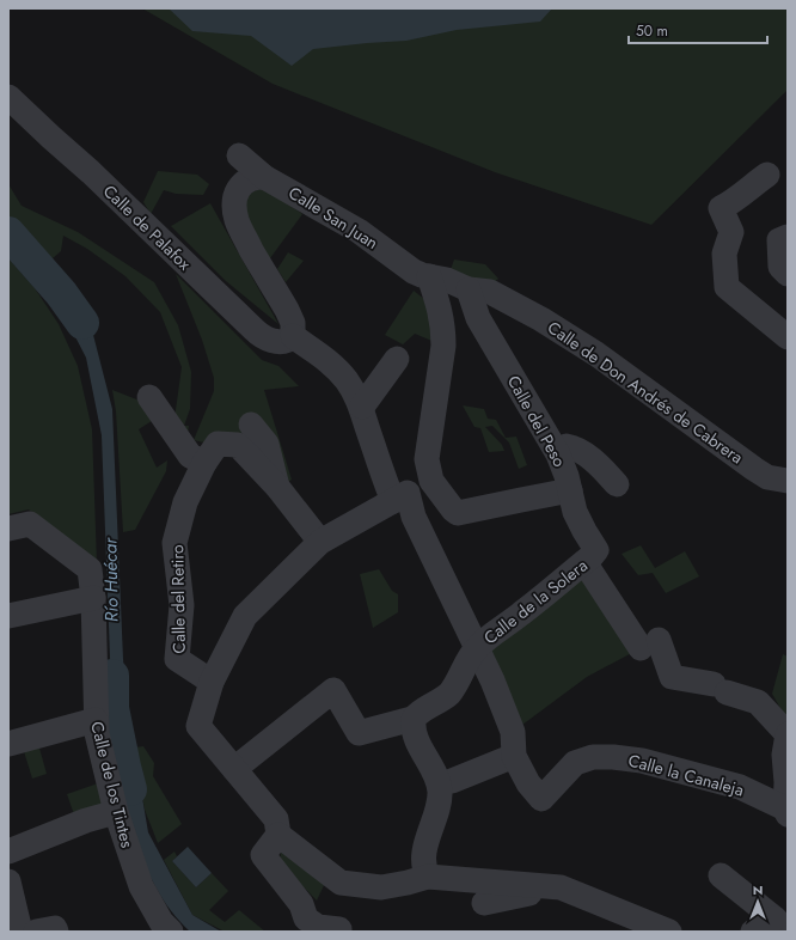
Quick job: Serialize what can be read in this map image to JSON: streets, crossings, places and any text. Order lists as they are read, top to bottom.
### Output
{
  "streets": {
    "street": [
      "Calle San Juan",
      "Calle de Palafox",
      "Calle de Don Andrés de Cabrera",
      "Calle del Peso",
      "Calle del Retiro",
      "Calle de la Solera",
      "Calle la Canaleja",
      "Calle de los Tintes"
    ]
  },
  "crossings": [
    ["Calle San Juan", "Calle de Don Andrés de Cabrera"],
    ["Calle de Don Andrés de Cabrera", "Calle del Peso"],
    ["Calle del Peso", "Calle de la Solera"]
  ],
  "water": ["Río Huécar"],
  "scale_bar": "50 m",
  "north": "top"
}
